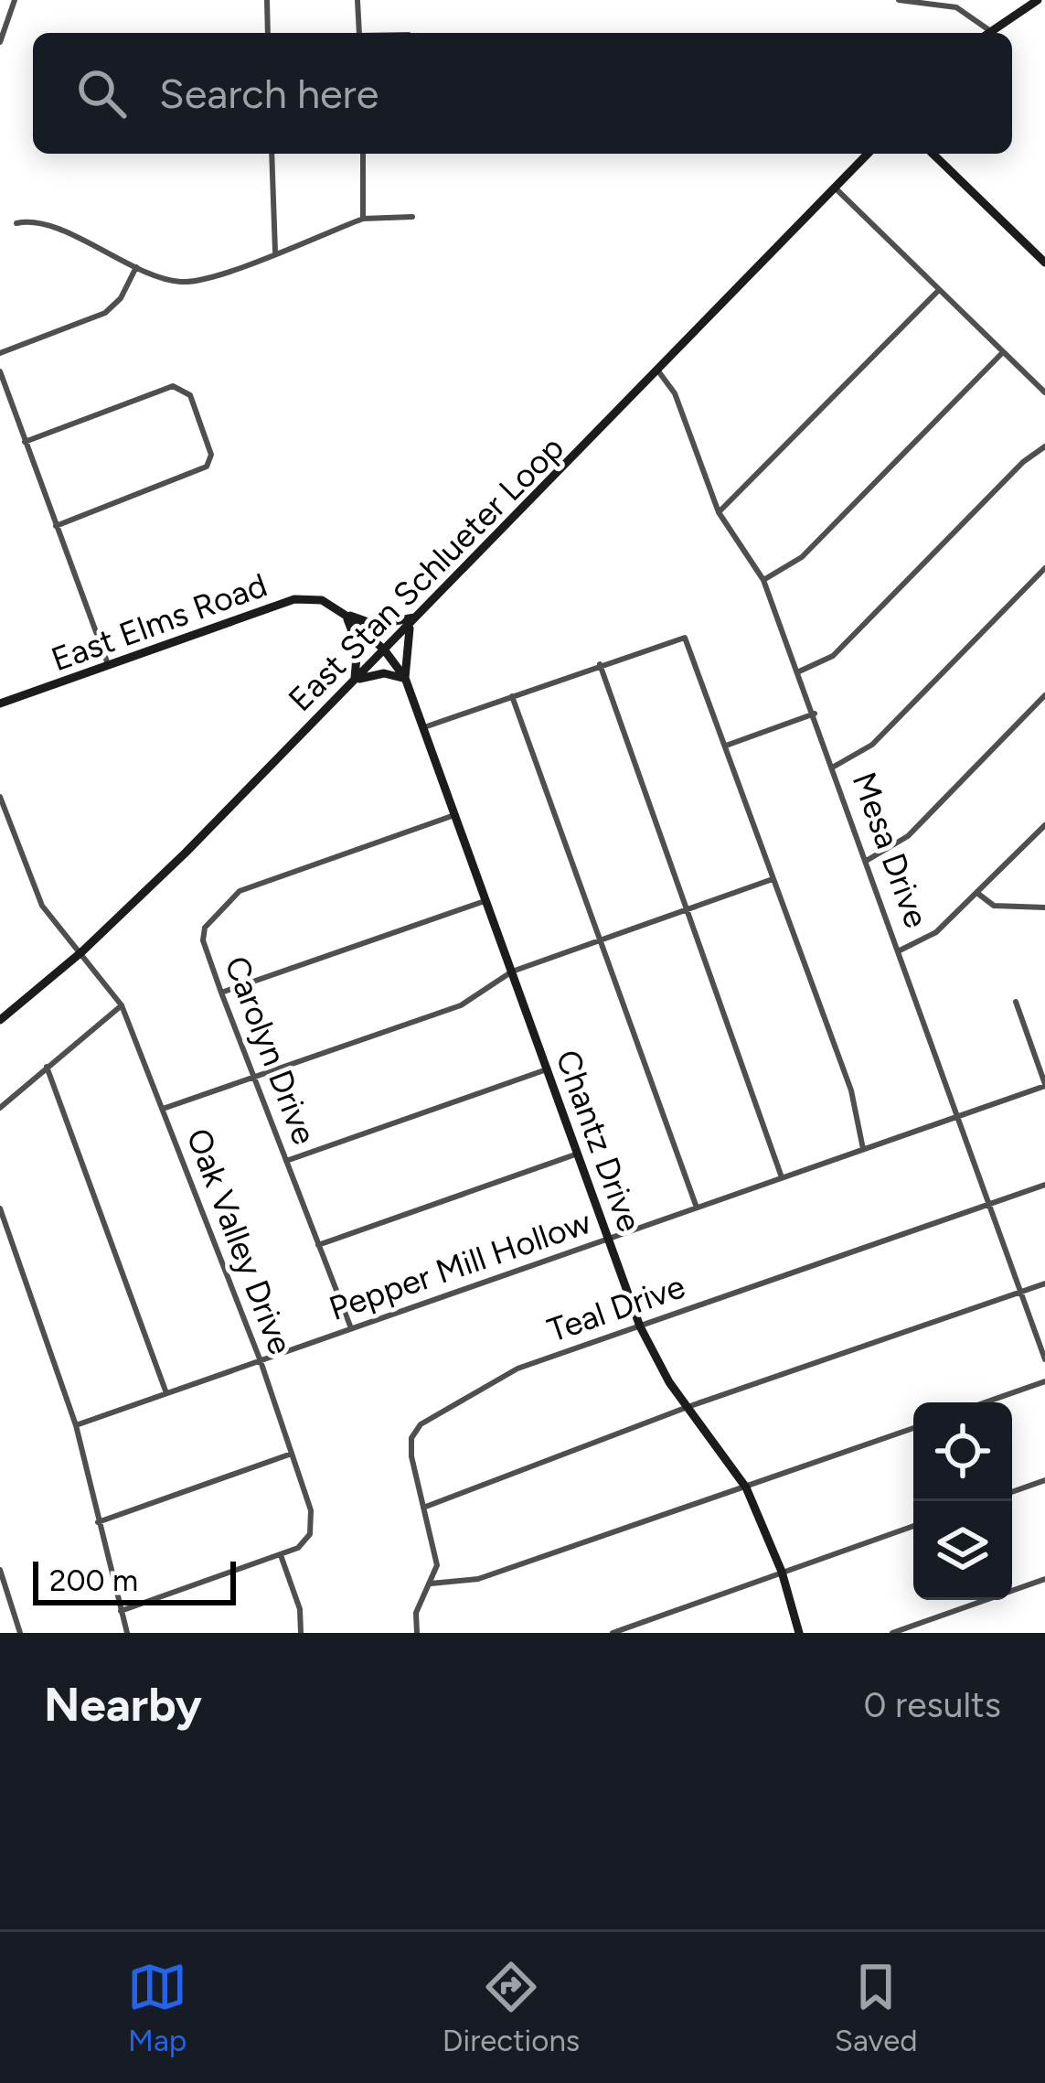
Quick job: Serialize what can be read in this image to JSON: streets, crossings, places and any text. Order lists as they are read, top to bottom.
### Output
{
  "streets": {
    "main road": ["East Stan Schlueter Loop", "East Elms Road", "Chantz Drive"],
    "street": [
      "Mesa Drive",
      "Carolyn Drive",
      "Oak Valley Drive",
      "Pepper Mill Hollow",
      "Teal Drive"
    ]
  },
  "crossings": [
    ["East Stan Schlueter Loop", "East Elms Road"],
    ["East Stan Schlueter Loop", "Mesa Drive"],
    ["East Stan Schlueter Loop", "Chantz Drive"],
    ["East Stan Schlueter Loop", "Oak Valley Drive"],
    ["East Elms Road", "Chantz Drive"],
    ["Mesa Drive", "Pepper Mill Hollow"],
    ["Mesa Drive", "Teal Drive"],
    ["Carolyn Drive", "Chantz Drive"],
    ["Carolyn Drive", "Pepper Mill Hollow"],
    ["Chantz Drive", "Pepper Mill Hollow"],
    ["Chantz Drive", "Teal Drive"],
    ["Oak Valley Drive", "Pepper Mill Hollow"]
  ],
  "scale_bar": "200 m",
  "page": {
    "search": "Search here",
    "scale": "200 m",
    "heading": ["Nearby", "0 results"],
    "nav": ["Map", "Directions", "Saved"]
  }
}
